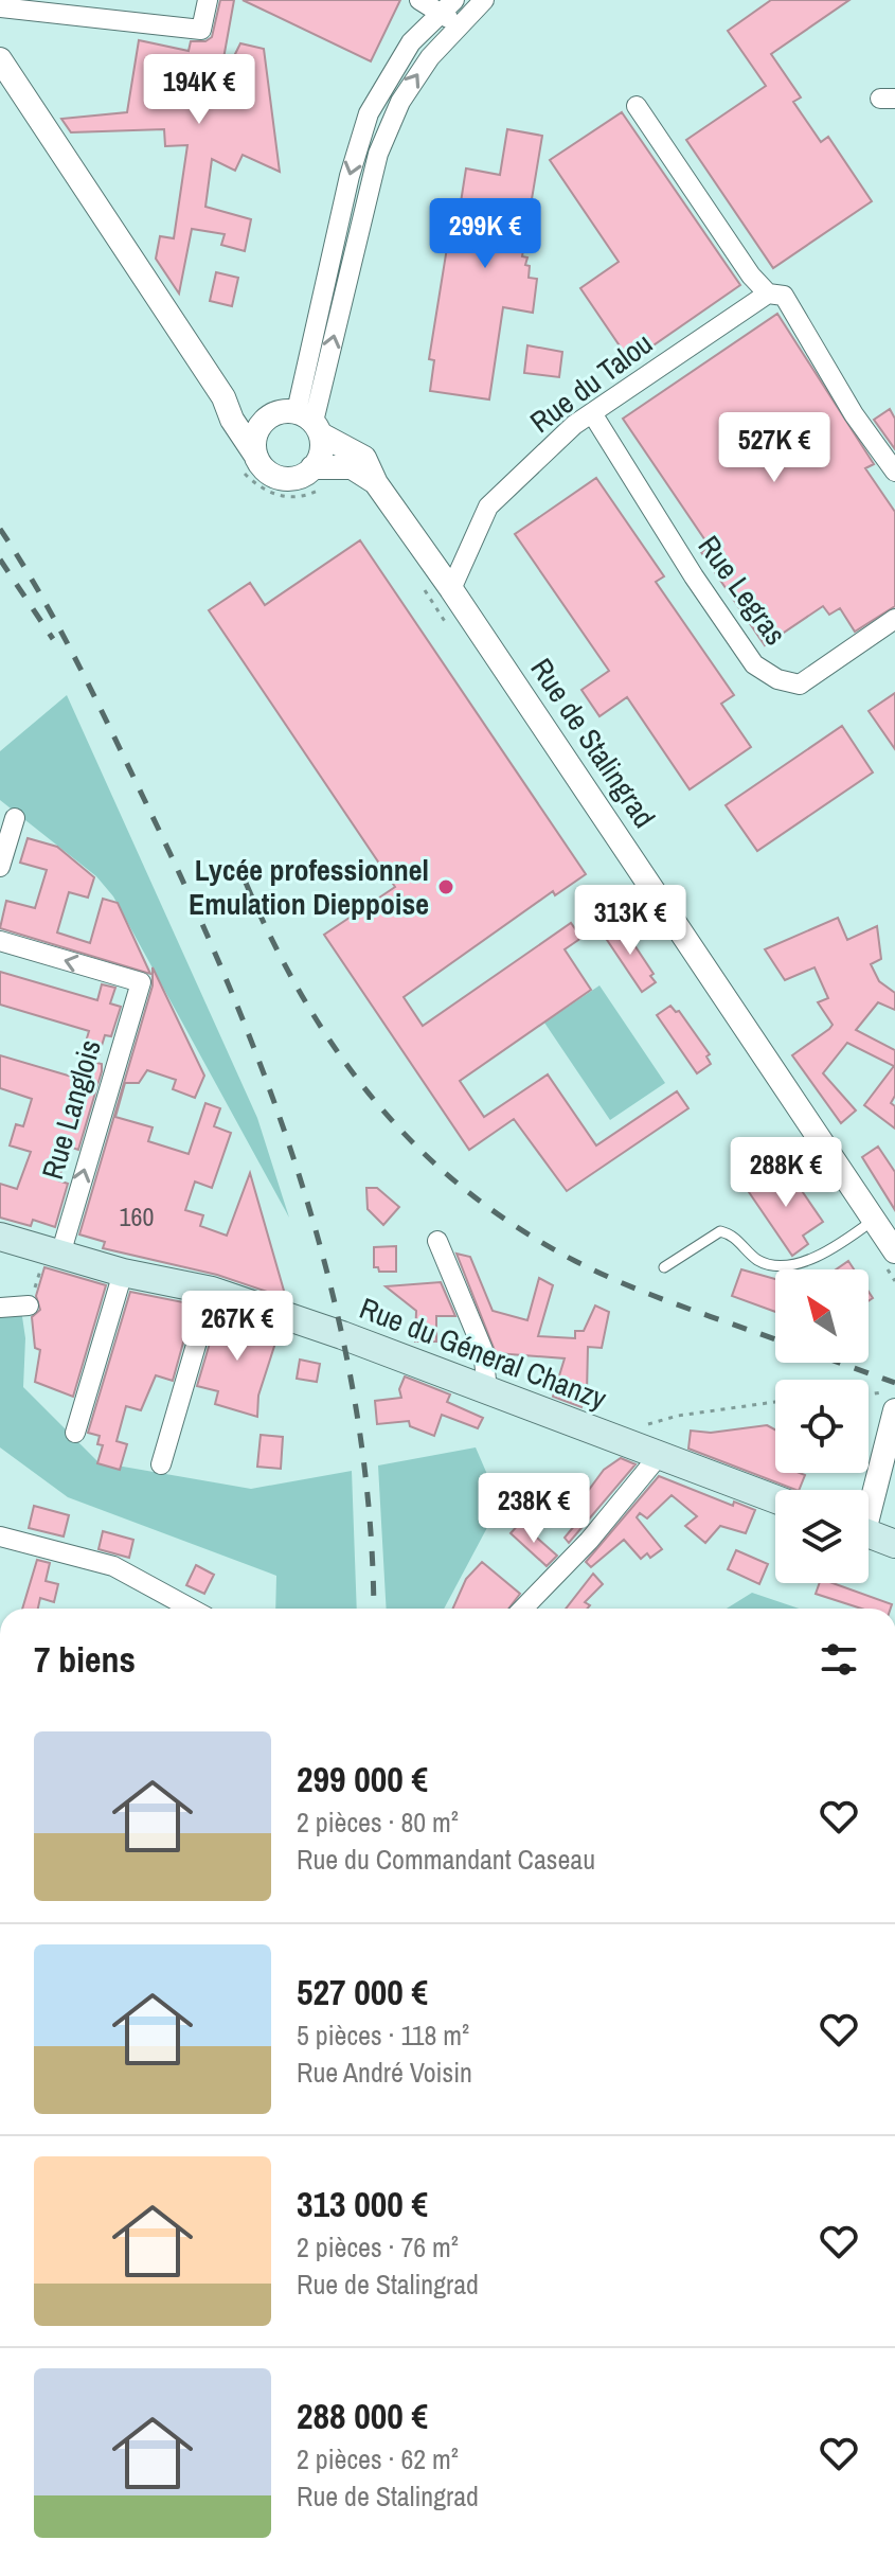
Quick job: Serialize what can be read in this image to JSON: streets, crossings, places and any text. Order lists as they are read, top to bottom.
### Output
{
  "streets": {
    "main road": ["Rue du Géneral Chanzy"],
    "street": [
      "Rue du Talou",
      "Rue Legras",
      "Rue de Stalingrad",
      "Rue Langlois"
    ]
  },
  "crossings": [
    ["Rue du Talou", "Rue Legras"],
    ["Rue du Talou", "Rue de Stalingrad"],
    ["Rue Langlois", "Rue du Géneral Chanzy"]
  ],
  "places": ["Lycée professionnel Emulation Dieppoise"],
  "house_numbers": ["160"],
  "north": "top left",
  "page": {
    "price": [
      "194K €",
      "299K €",
      "527K €",
      "313K €",
      "288K €",
      "267K €",
      "238K €"
    ],
    "heading": "7 biens",
    "list": [
      {
        "name": "299 000 €",
        "note": "2 pièces · 80 m² · Rue du Commandant Caseau"
      },
      {
        "name": "527 000 €",
        "note": "5 pièces · 118 m² · Rue André Voisin"
      },
      {
        "name": "313 000 €",
        "note": "2 pièces · 76 m² · Rue de Stalingrad"
      },
      {
        "name": "288 000 €",
        "note": "2 pièces · 62 m² · Rue de Stalingrad"
      }
    ]
  }
}
